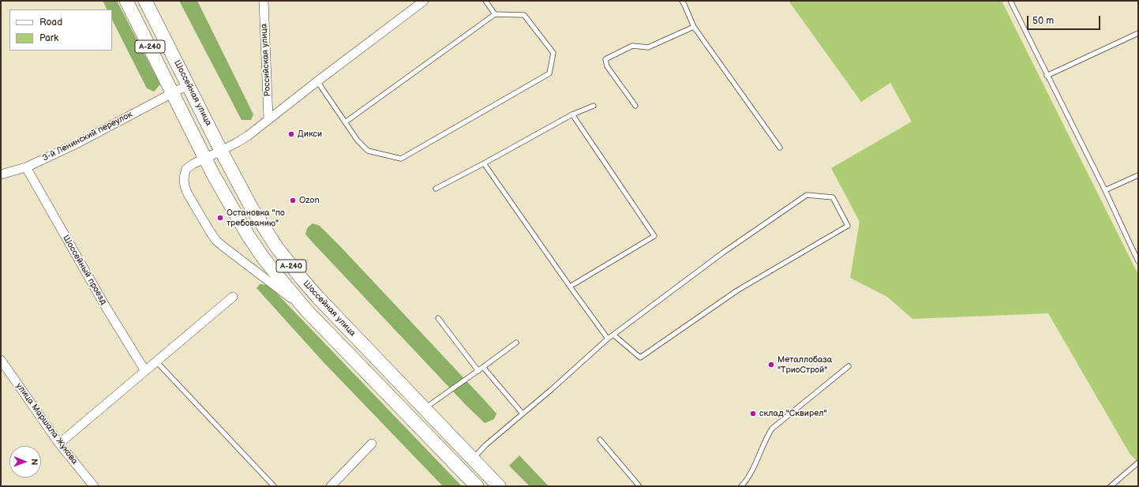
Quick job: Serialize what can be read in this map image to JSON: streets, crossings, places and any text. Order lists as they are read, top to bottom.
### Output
{
  "streets": {
    "main road": ["А-240", "Шоссейная улица"],
    "street": [
      "Российская улица",
      "3-й Ленинский переулок",
      "Шоссейный проезд",
      "улица Маршала Жукова"
    ]
  },
  "crossings": [
    ["Шоссейная улица", "3-й Ленинский переулок"],
    ["3-й Ленинский переулок", "Шоссейный проезд"]
  ],
  "places": [
    "Дикси",
    "Ozon",
    "Остановка \"по требованию\"",
    "Металлобаза \"ТриоСтрой\"",
    "склад \"Сквирел\""
  ],
  "legend": ["Road", "Park"],
  "scale_bar": "50 m",
  "north": "right"
}
